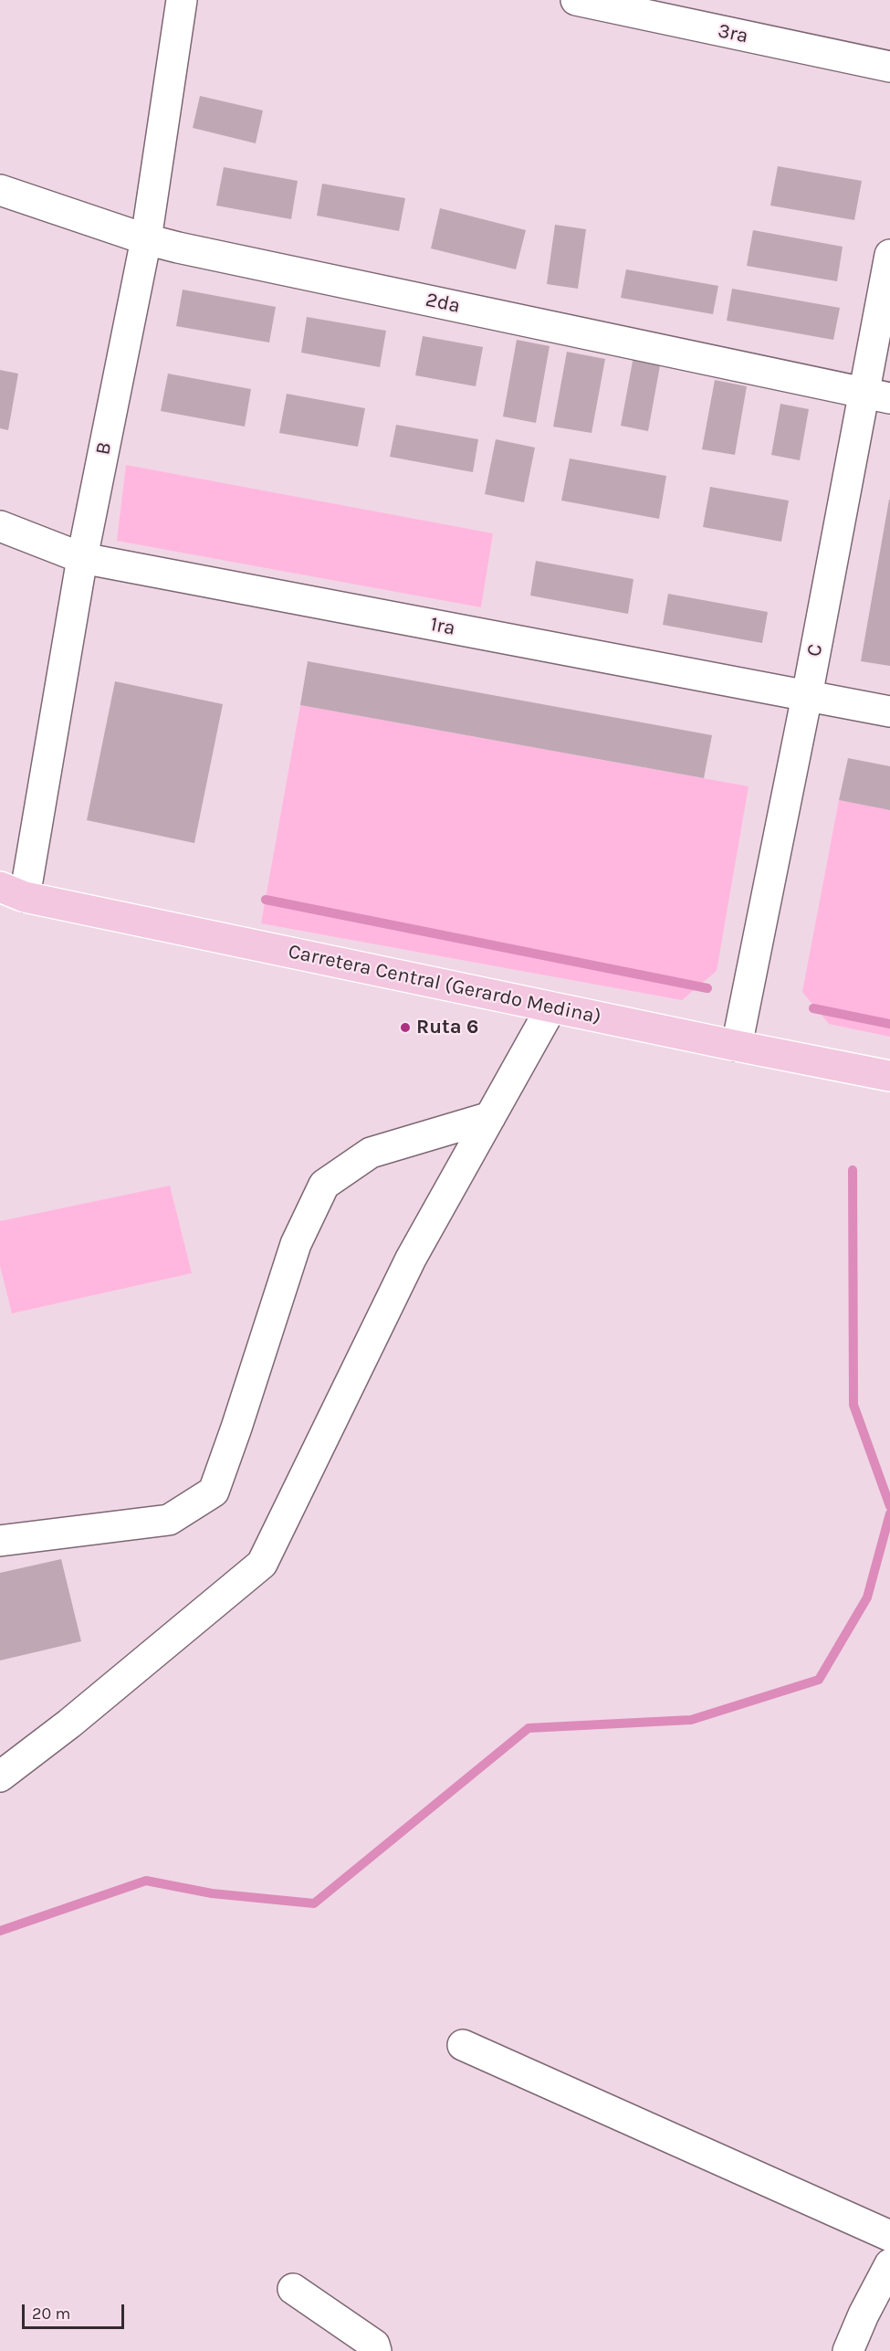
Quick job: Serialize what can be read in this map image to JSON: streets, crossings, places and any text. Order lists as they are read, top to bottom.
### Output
{
  "streets": {
    "main road": ["Carretera Central (Gerardo Medina)"],
    "street": [
      "3ra",
      "2da",
      "B",
      "1ra",
      "C"
    ]
  },
  "crossings": [
    ["2da", "B"],
    ["2da", "C"],
    ["B", "1ra"],
    ["B", "Carretera Central (Gerardo Medina)"],
    ["1ra", "C"],
    ["C", "Carretera Central (Gerardo Medina)"]
  ],
  "places": ["Ruta 6"],
  "scale_bar": "20 m"
}
